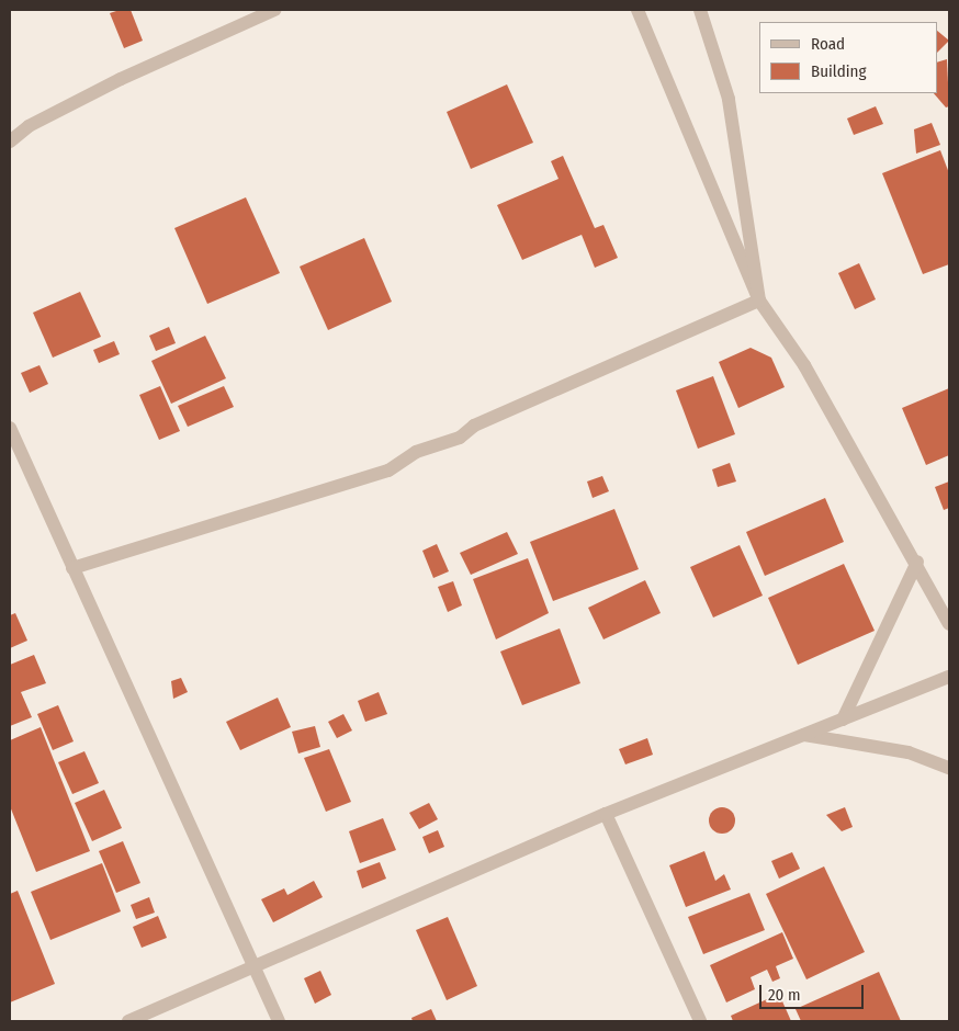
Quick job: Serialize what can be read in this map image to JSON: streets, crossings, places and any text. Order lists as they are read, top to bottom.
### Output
{
  "legend": ["Road", "Building"],
  "scale_bar": "20 m"
}
